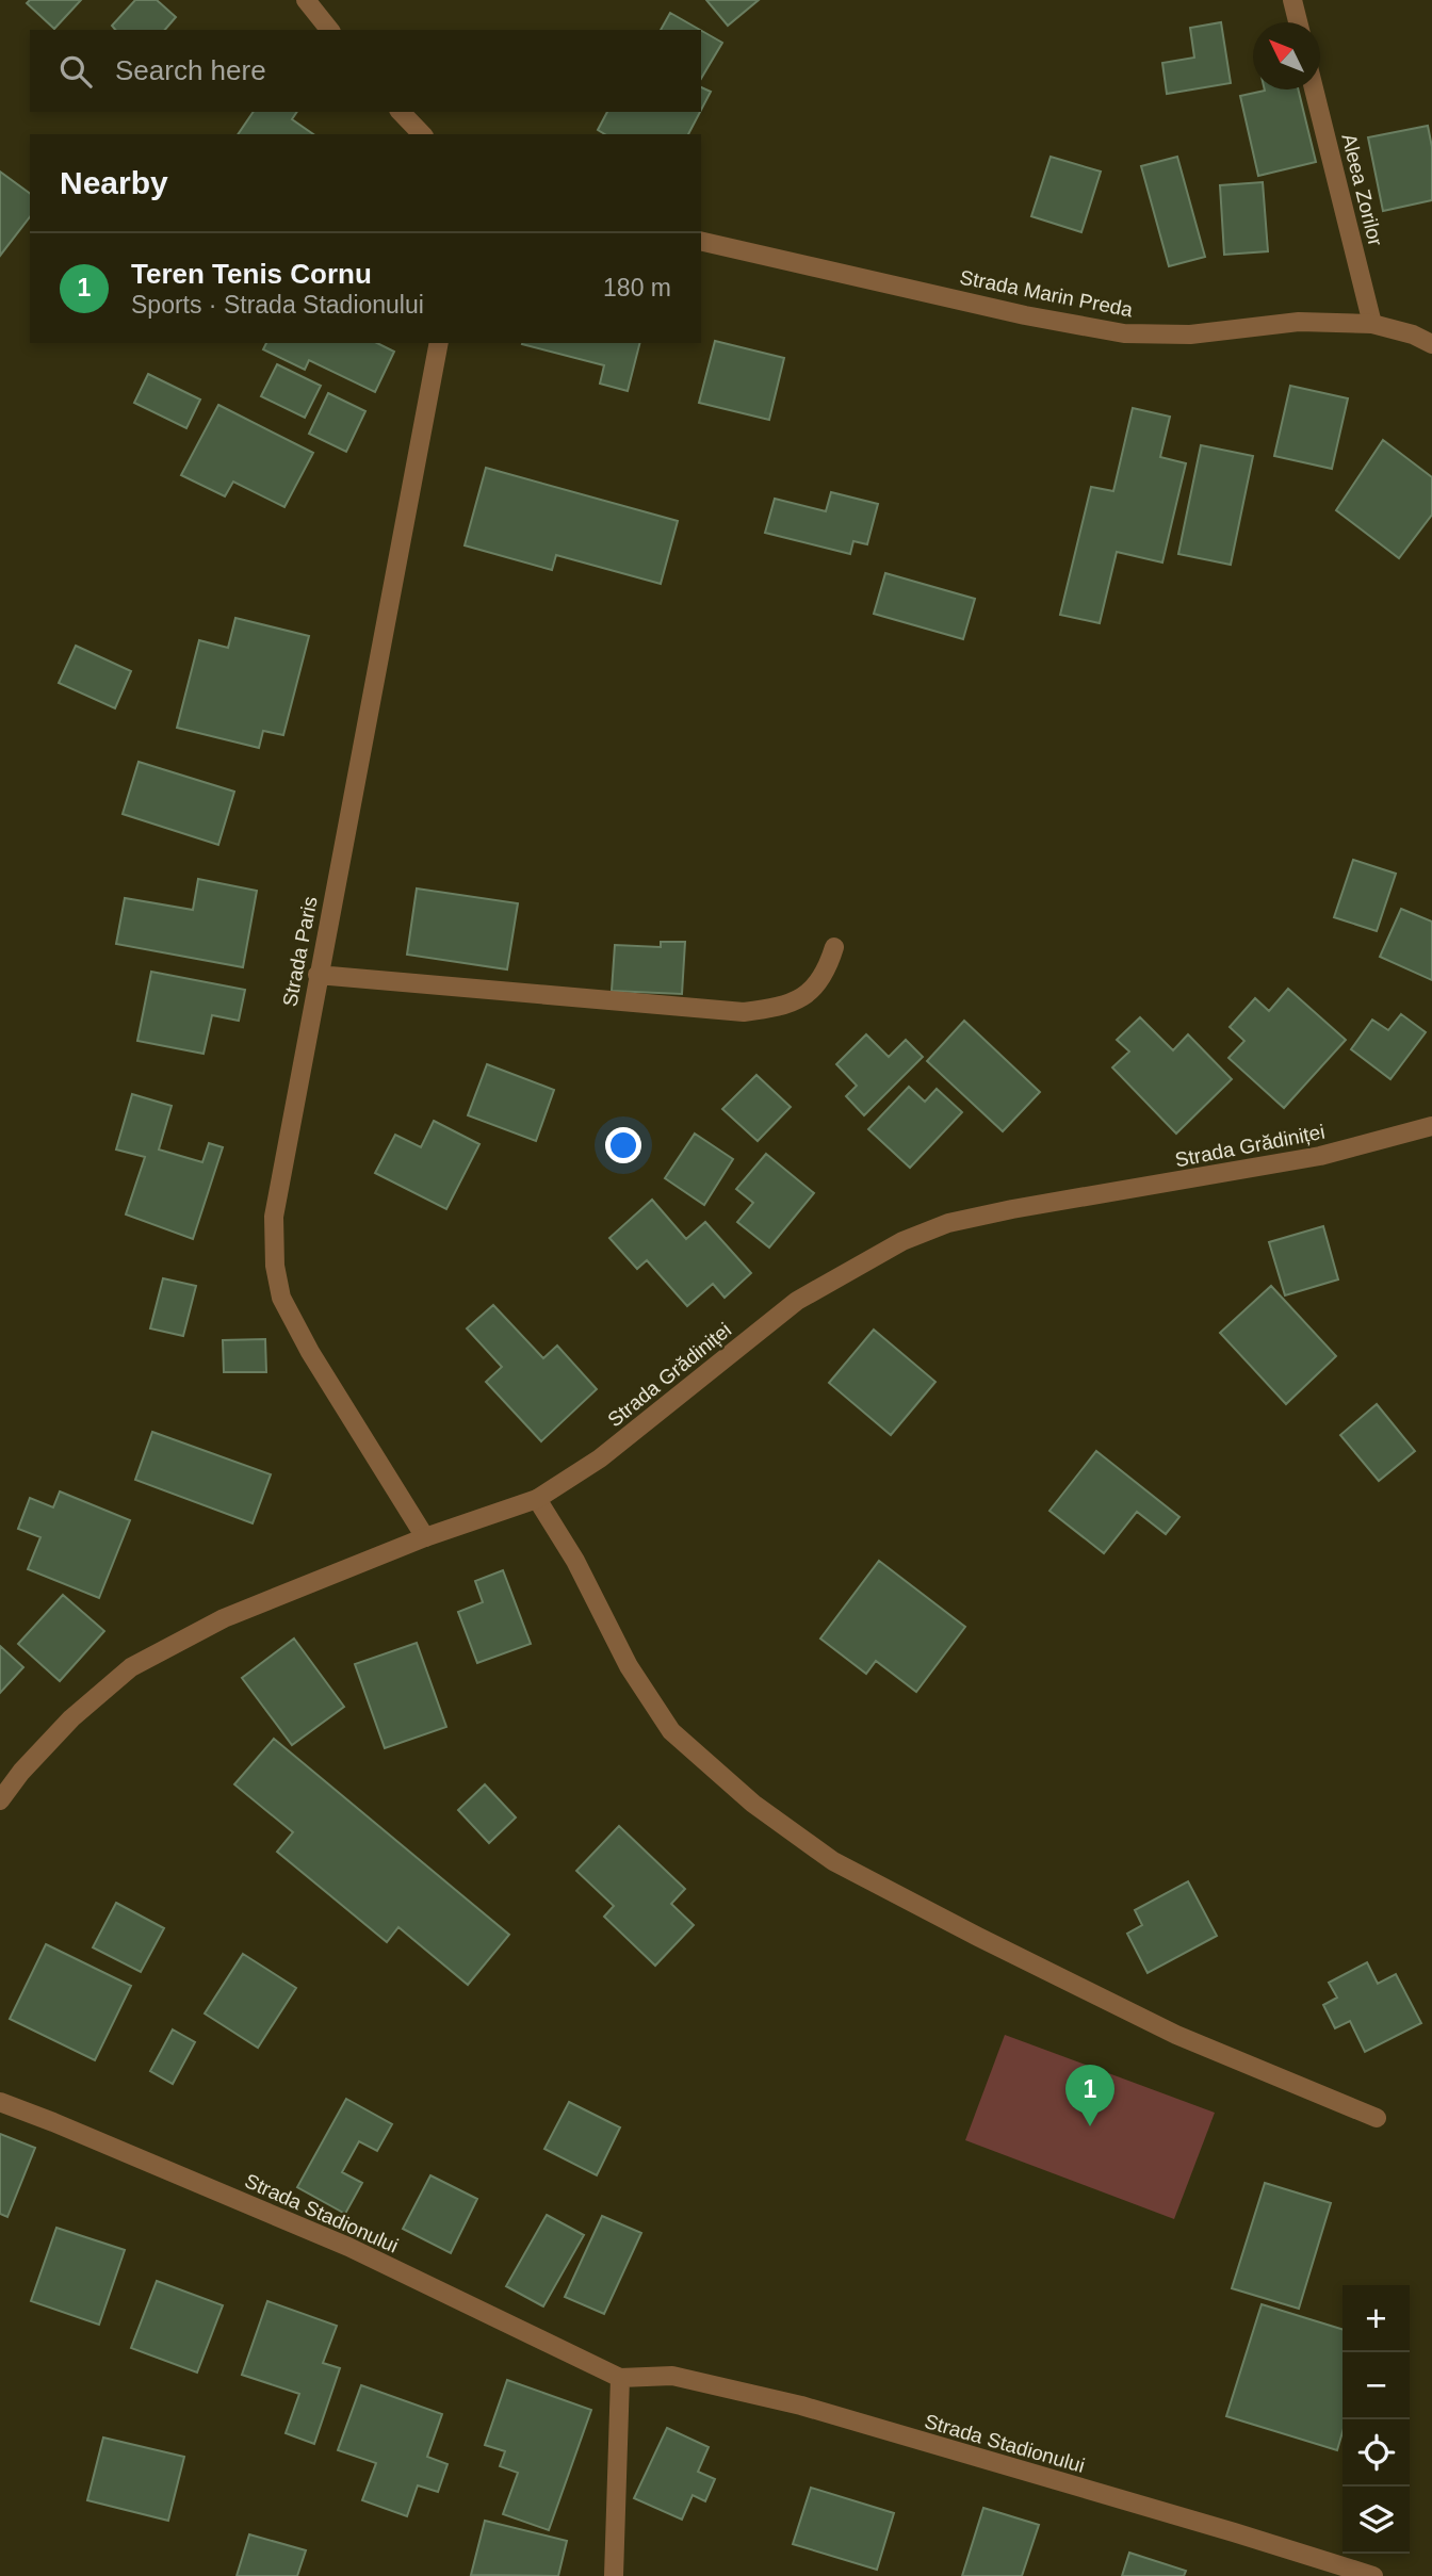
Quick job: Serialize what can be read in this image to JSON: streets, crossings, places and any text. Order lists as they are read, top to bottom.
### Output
{
  "streets": {
    "street": [
      "Aleea Zorilor",
      "Strada Marin Preda",
      "Strada Paris",
      "Strada Grădiniței",
      "Strada Stadionului"
    ]
  },
  "crossings": [
    ["Aleea Zorilor", "Strada Marin Preda"],
    ["Strada Paris", "Strada Grădiniței"]
  ],
  "north": "top left",
  "page": {
    "search": "Search here",
    "heading": "Nearby",
    "list": [
      {
        "mark": "1",
        "name": "Teren Tenis Cornu",
        "note": "Sports · Strada Stadionului",
        "value": "180 m"
      }
    ],
    "pins": "1",
    "map_buttons": ["+", "−"]
  }
}
